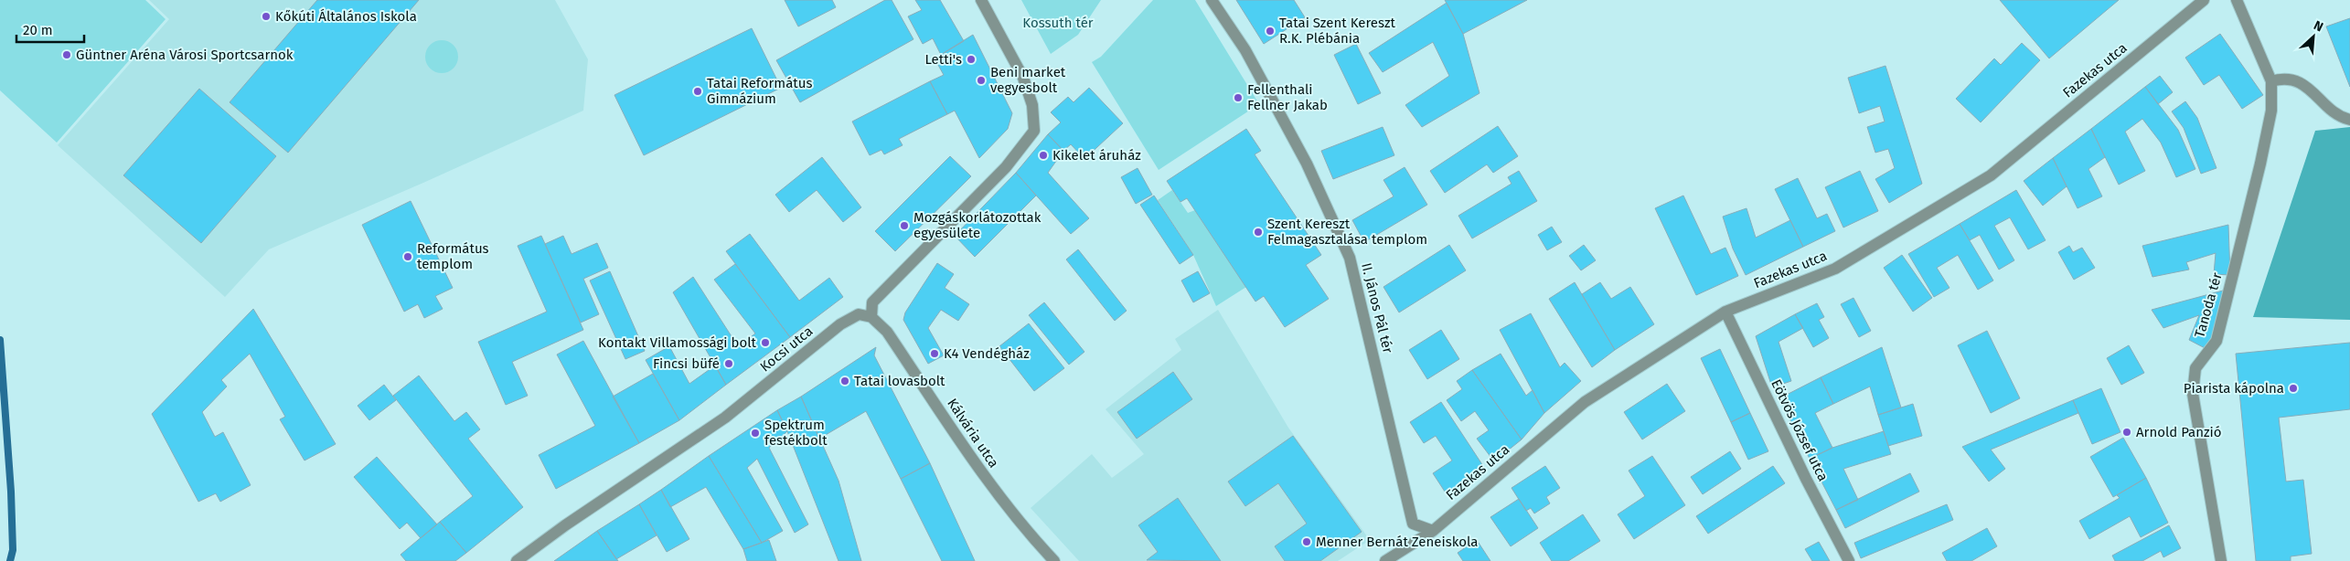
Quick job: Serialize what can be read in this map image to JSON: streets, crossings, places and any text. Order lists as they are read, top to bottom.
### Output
{
  "streets": {
    "street": [
      "Fazekas utca",
      "Tanoda tér",
      "II. János Pál tér",
      "Kocsi utca",
      "Eötvös József utca",
      "Kálvária utca"
    ]
  },
  "crossings": [
    ["Fazekas utca", "II. János Pál tér"],
    ["Fazekas utca", "Eötvös József utca"],
    ["Kocsi utca", "Kálvária utca"]
  ],
  "parks": ["Kossuth tér"],
  "places": [
    "Kőkúti Általános Iskola",
    "Tatai Szent Kereszt R.K. Plébánia",
    "Güntner Aréna Városi Sportcsarnok",
    "Letti's",
    "Beni market vegyesbolt",
    "Tatai Református Gimnázium",
    "Fellenthali Fellner Jakab",
    "Kikelet áruház",
    "Mozgáskorlátozottak egyesülete",
    "Szent Kereszt Felmagasztalása templom",
    "Református templom",
    "Kontakt Villamossági bolt",
    "K4 Vendégház",
    "Fincsi büfé",
    "Tatai lovasbolt",
    "Piarista kápolna",
    "Arnold Panzió",
    "Spektrum festékbolt",
    "Menner Bernát Zeneiskola"
  ],
  "scale_bar": "20 m",
  "north": "top right"
}
